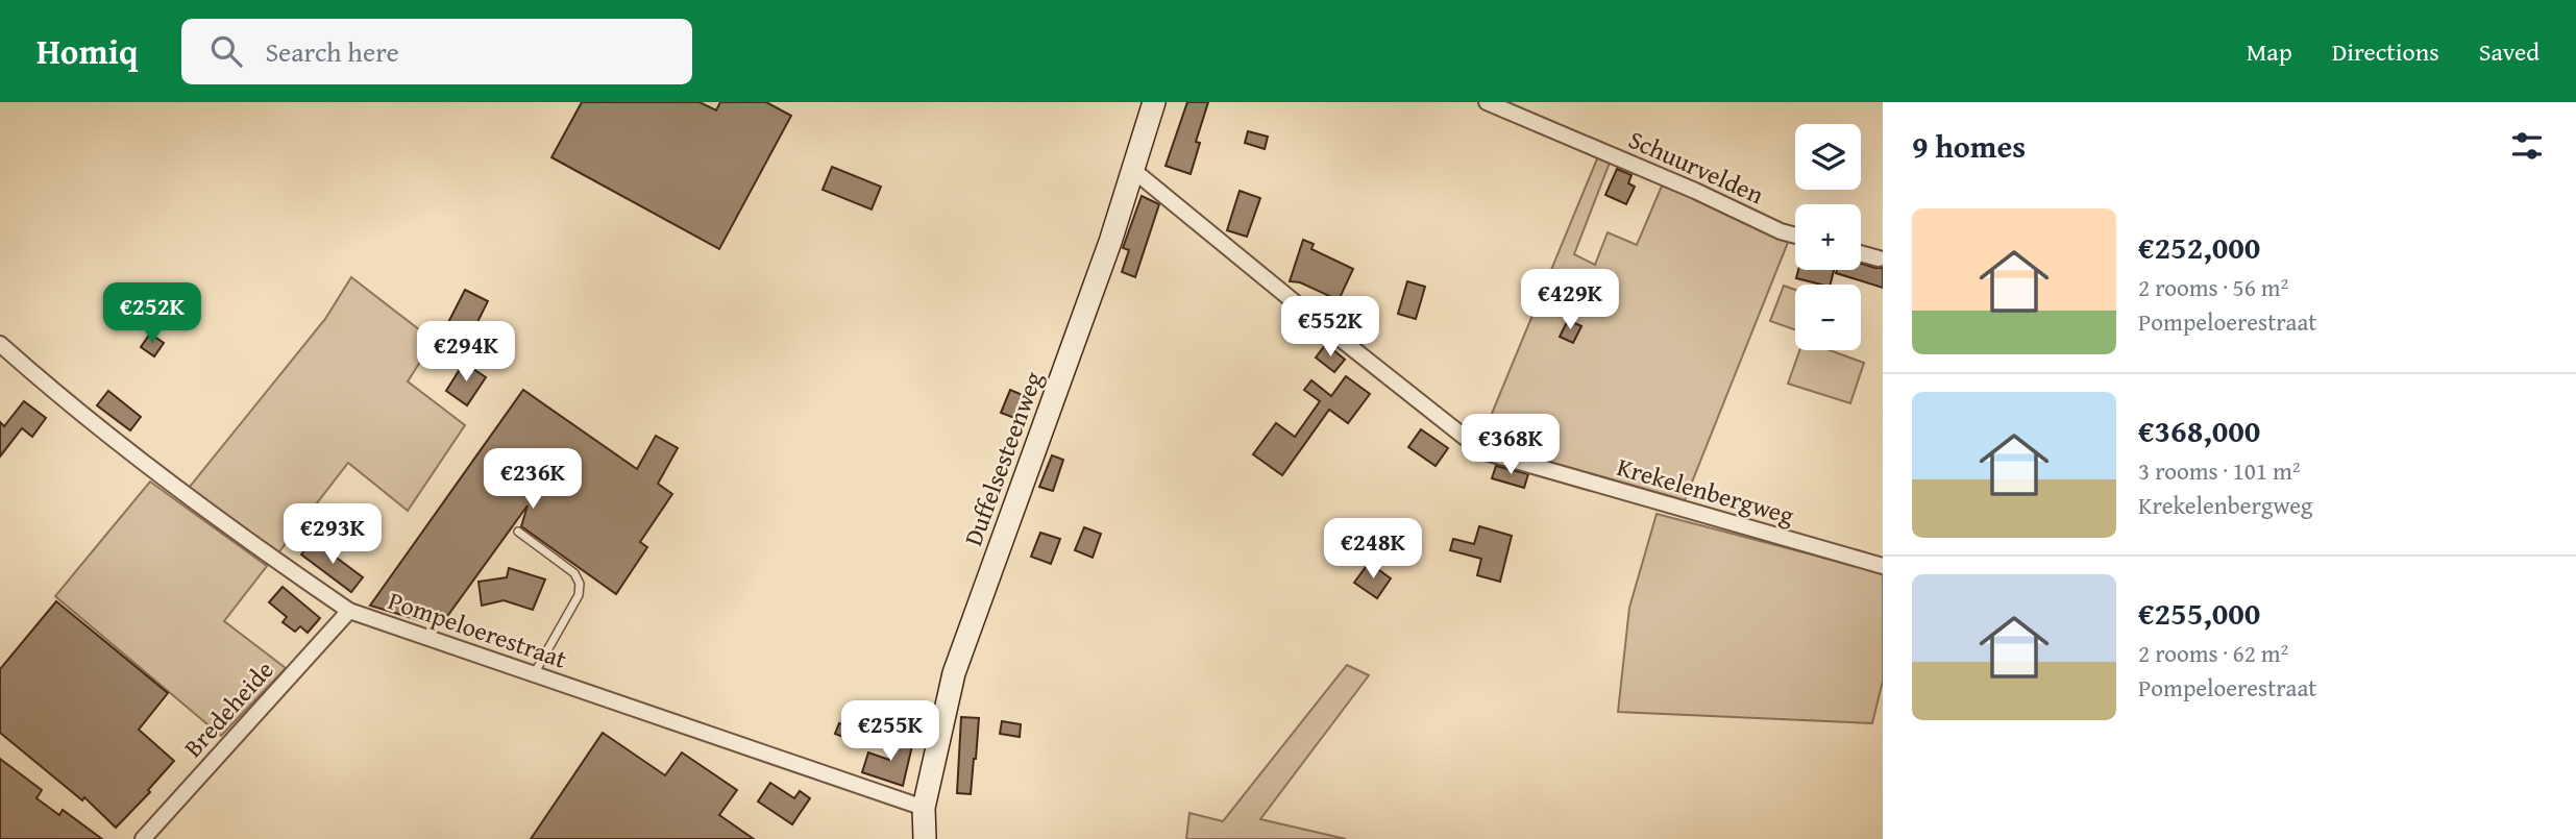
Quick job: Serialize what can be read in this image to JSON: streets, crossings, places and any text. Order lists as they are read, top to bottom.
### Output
{
  "streets": {
    "street": [
      "Schuurvelden",
      "Duffelsesteenweg",
      "Krekelenbergweg",
      "Pompeloerestraat",
      "Bredeheide"
    ]
  },
  "crossings": [
    ["Duffelsesteenweg", "Krekelenbergweg"],
    ["Duffelsesteenweg", "Pompeloerestraat"],
    ["Pompeloerestraat", "Bredeheide"]
  ],
  "page": {
    "header": "Homiq",
    "search": "Search here",
    "nav": ["Map", "Directions", "Saved"],
    "heading": "9 homes",
    "map_buttons": ["+", "−"],
    "list": [
      {
        "name": "€252,000",
        "note": "2 rooms · 56 m² · Pompeloerestraat"
      },
      {
        "name": "€368,000",
        "note": "3 rooms · 101 m² · Krekelenbergweg"
      },
      {
        "name": "€255,000",
        "note": "2 rooms · 62 m² · Pompeloerestraat"
      }
    ],
    "price": [
      "€429K",
      "€252K",
      "€552K",
      "€294K",
      "€368K",
      "€236K",
      "€293K",
      "€248K",
      "€255K"
    ]
  }
}
